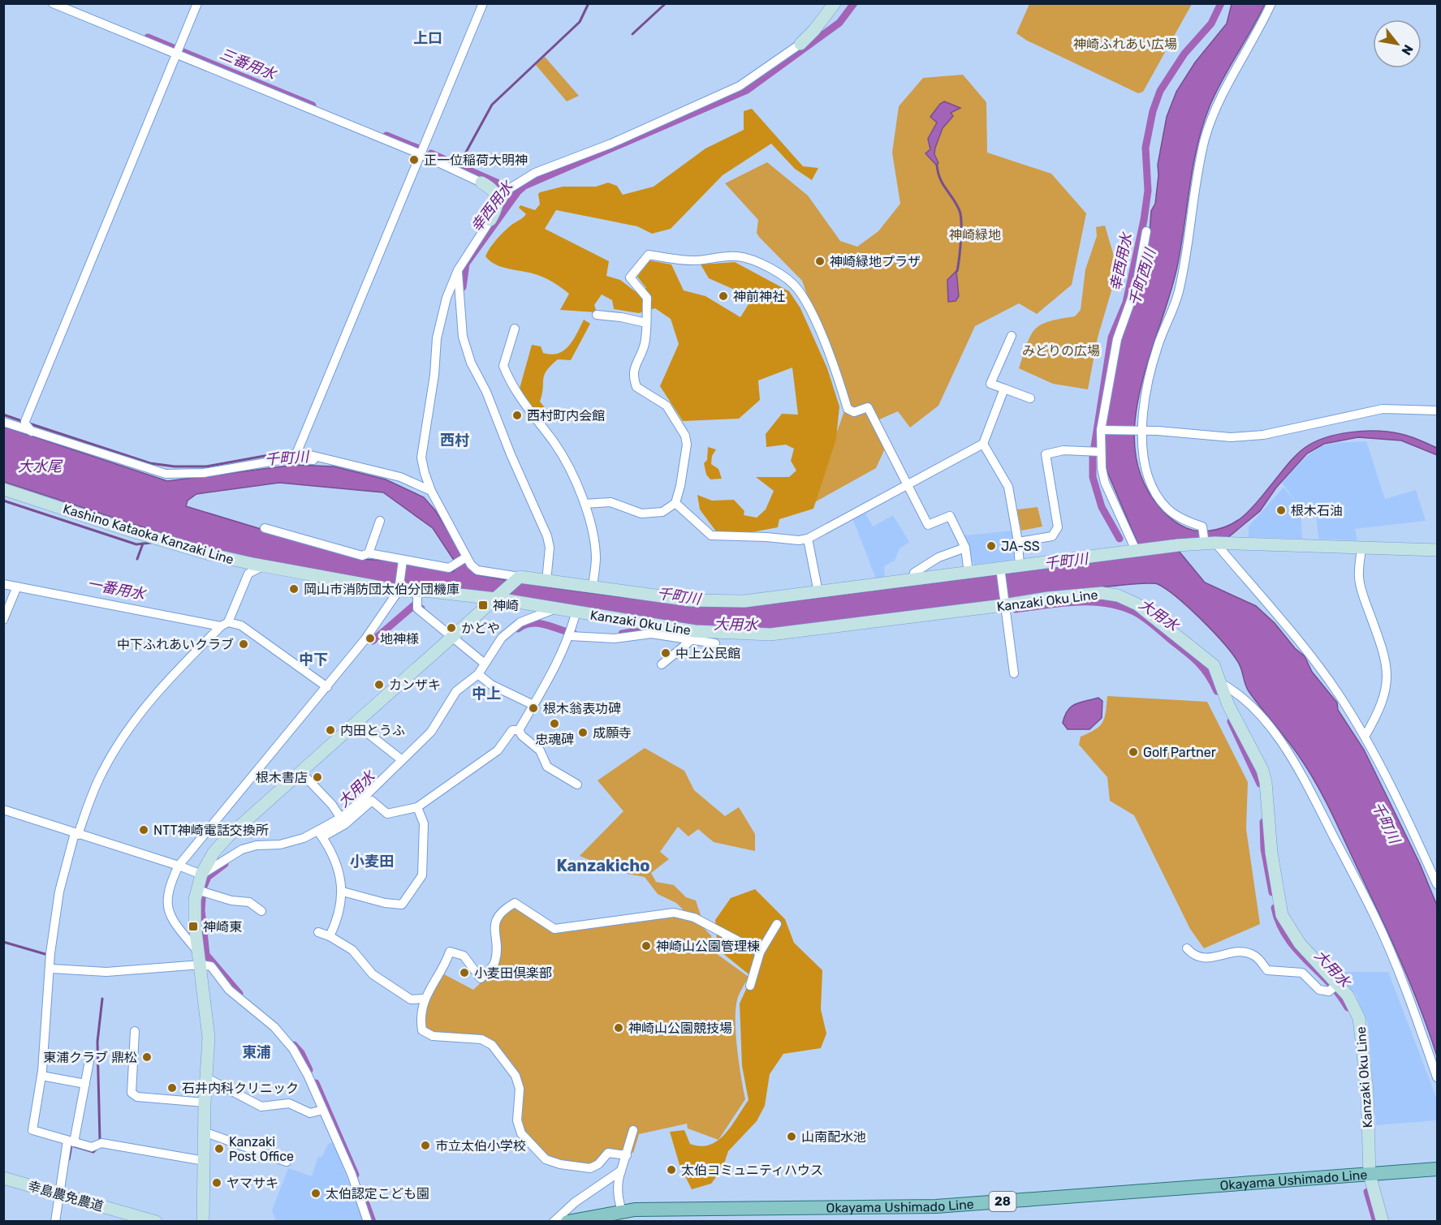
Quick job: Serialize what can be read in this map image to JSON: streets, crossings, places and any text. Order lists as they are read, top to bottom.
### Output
{
  "streets": {
    "main road": ["Okayama Ushimado Line", "28"],
    "street": ["Kashino Kataoka Kanzaki Line", "Kanzaki Oku Line", "幸島農免農道"]
  },
  "crossings": [
    ["Kashino Kataoka Kanzaki Line", "Kanzaki Oku Line"],
    ["Kanzaki Oku Line", "Okayama Ushimado Line"]
  ],
  "districts": [
    "上口",
    "西村",
    "中下",
    "中上",
    "小麦田",
    "Kanzakicho",
    "東浦"
  ],
  "water": [
    "三番用水",
    "幸西用水",
    "千町西川",
    "千町川",
    "大水尾",
    "一番用水",
    "大用水"
  ],
  "parks": ["神崎ふれあい広場", "神崎緑地", "みどりの広場"],
  "places": {
    "other": [
      "正一位稲荷大明神",
      "神崎緑地プラザ",
      "神前神社",
      "西村町内会館",
      "根木石油",
      "JA-SS",
      "岡山市消防団太伯分団機庫",
      "かどや",
      "地神様",
      "中下ふれあいクラブ",
      "中上公民館",
      "カンザキ",
      "根木翁表功碑",
      "忠魂碑",
      "内田とうふ",
      "成願寺",
      "Golf Partner",
      "根木書店",
      "NTT神崎電話交換所",
      "神崎山公園管理棟",
      "小麦田倶楽部",
      "神崎山公園競技場",
      "東浦クラブ 鼎松",
      "石井内科クリニック",
      "山南配水池",
      "市立太伯小学校",
      "Kanzaki Post Office",
      "太伯コミュニティハウス",
      "ヤマサキ",
      "太伯認定こども園"
    ],
    "transit": ["神崎", "神崎東"]
  },
  "north": "bottom right"
}
